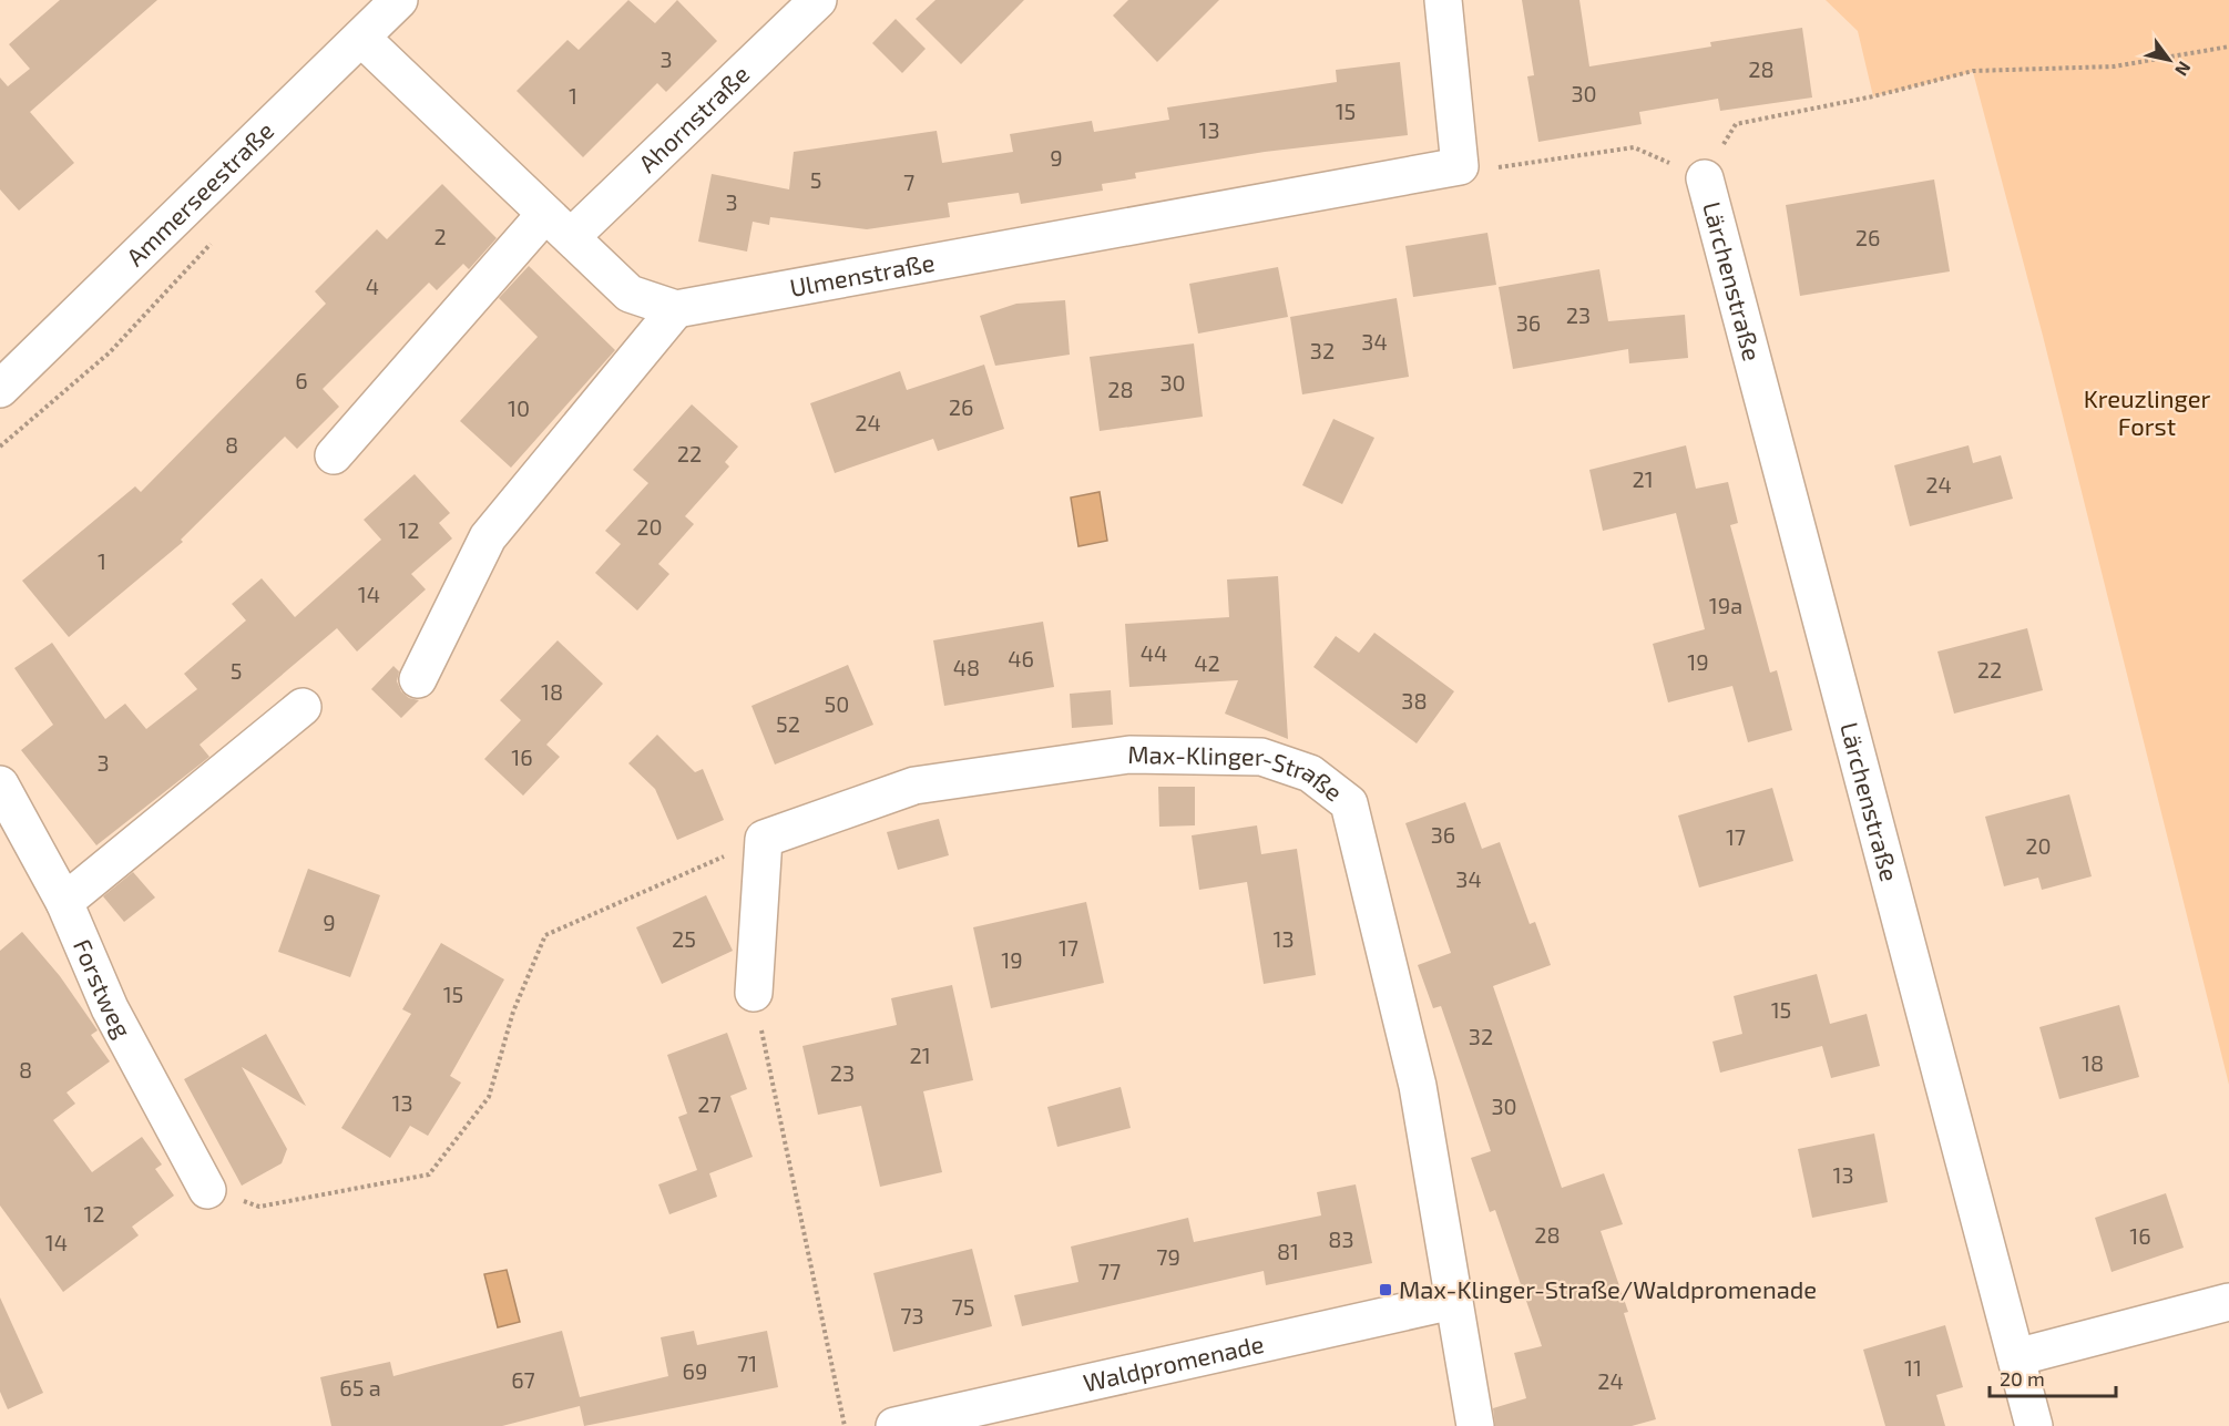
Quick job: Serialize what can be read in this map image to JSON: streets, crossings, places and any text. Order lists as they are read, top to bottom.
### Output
{
  "streets": {
    "street": [
      "Ahornstraße",
      "Ammerseestraße",
      "Ulmenstraße",
      "Lärchenstraße",
      "Max-Klinger-Straße",
      "Forstweg",
      "Waldpromenade"
    ]
  },
  "crossings": [
    ["Ahornstraße", "Ulmenstraße"],
    ["Ammerseestraße", "Ulmenstraße"],
    ["Max-Klinger-Straße", "Waldpromenade"]
  ],
  "parks": ["Kreuzlinger Forst"],
  "places": {
    "transit": ["Max-Klinger-Straße/Waldpromenade"]
  },
  "house_numbers": [
    "3",
    "28",
    "30",
    "1",
    "15",
    "13",
    "9",
    "5",
    "7",
    "3",
    "2",
    "26",
    "4",
    "23",
    "36",
    "34",
    "32",
    "6",
    "30",
    "28",
    "26",
    "10",
    "24",
    "8",
    "22",
    "21",
    "24",
    "20",
    "12",
    "1",
    "14",
    "19a",
    "44",
    "46",
    "19",
    "42",
    "48",
    "22",
    "5",
    "18",
    "38",
    "50",
    "52",
    "16",
    "3",
    "36",
    "17",
    "20",
    "34",
    "9",
    "25",
    "13",
    "17",
    "19",
    "15",
    "15",
    "32",
    "21",
    "18",
    "8",
    "23",
    "13",
    "27",
    "30",
    "13",
    "12",
    "28",
    "16",
    "83",
    "14",
    "81",
    "79",
    "77",
    "75",
    "73",
    "71",
    "11",
    "69",
    "67",
    "24",
    "65 a"
  ],
  "scale_bar": "20 m",
  "north": "bottom right"
}
